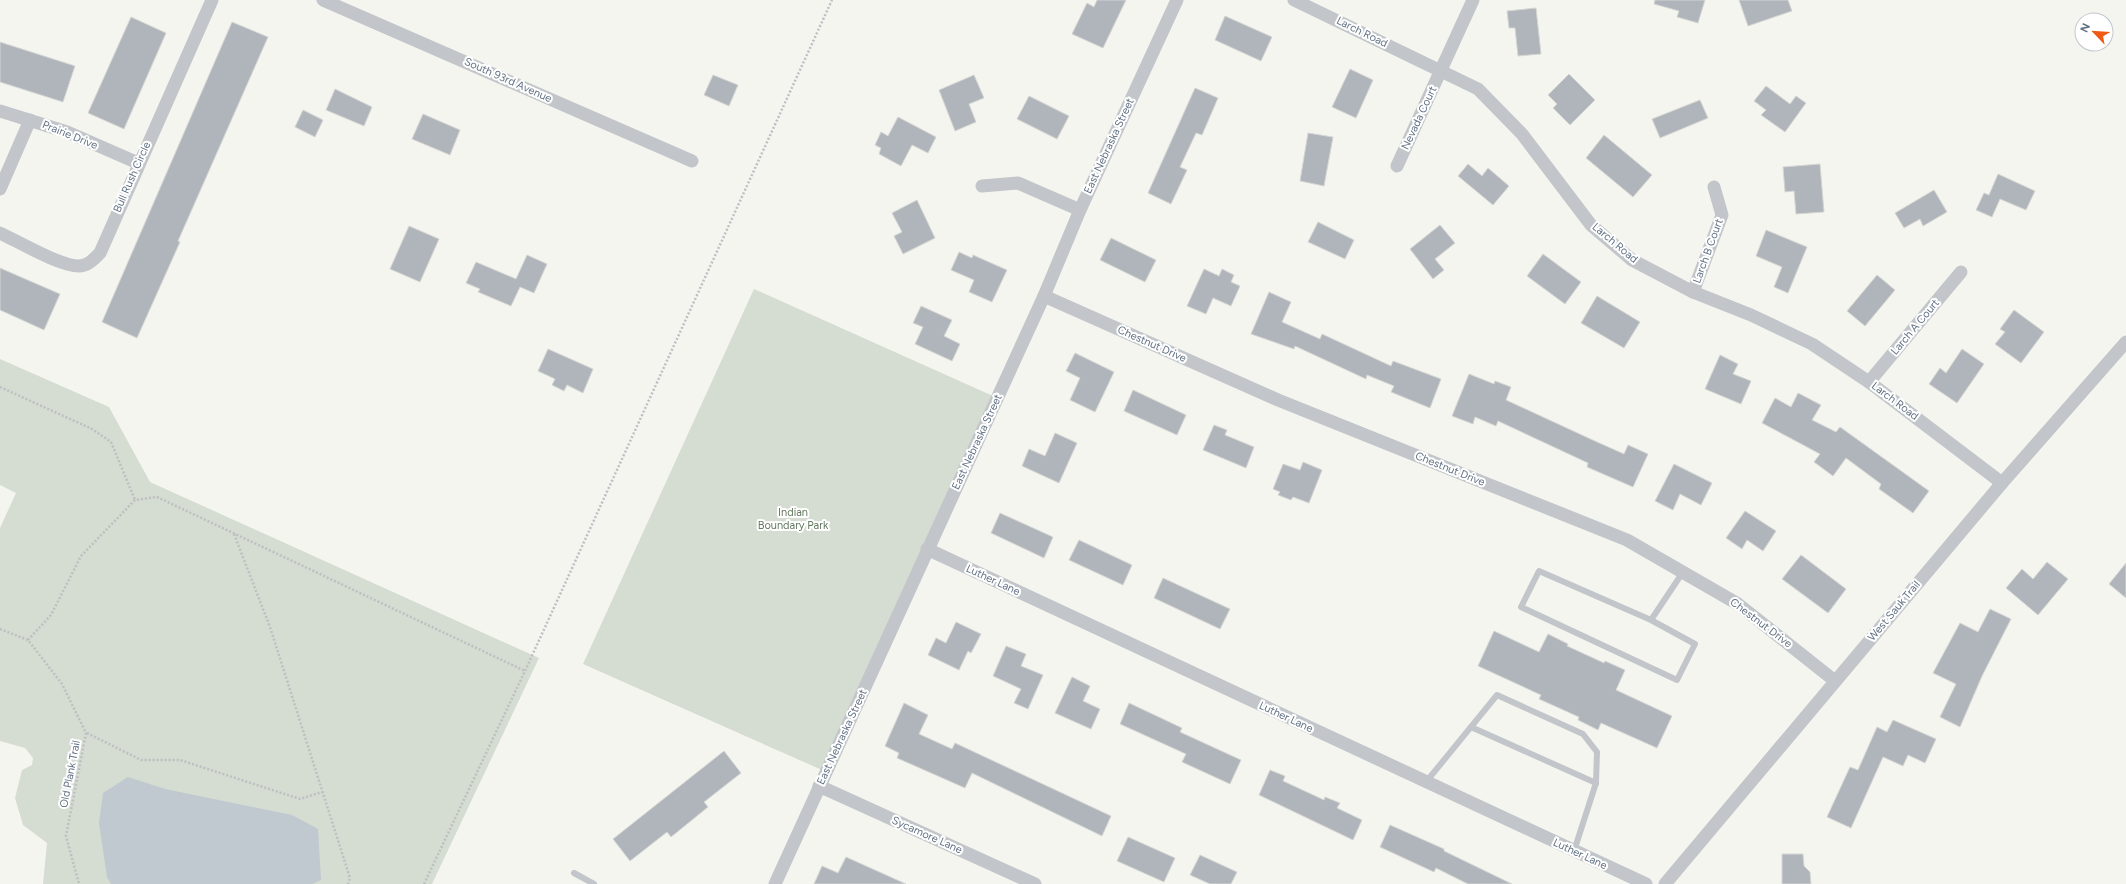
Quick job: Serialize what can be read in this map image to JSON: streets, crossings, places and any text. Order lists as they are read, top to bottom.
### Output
{
  "streets": {
    "street": [
      "Larch Road",
      "South 93rd Avenue",
      "Nevada Court",
      "Prairie Drive",
      "East Nebraska Street",
      "Bull Rush Circle",
      "Larch B Court",
      "Larch A Court",
      "Chestnut Drive",
      "Luther Lane",
      "West Sauk Trail",
      "Sycamore Lane"
    ],
    "path": ["Old Plank Trail"]
  },
  "crossings": [
    ["Larch Road", "Nevada Court"],
    ["Larch Road", "Larch B Court"],
    ["Larch Road", "Larch A Court"],
    ["Larch Road", "West Sauk Trail"],
    ["Prairie Drive", "Bull Rush Circle"],
    ["East Nebraska Street", "Chestnut Drive"],
    ["East Nebraska Street", "Luther Lane"],
    ["East Nebraska Street", "Sycamore Lane"],
    ["Chestnut Drive", "West Sauk Trail"]
  ],
  "parks": ["Indian Boundary Park"],
  "north": "top left"
}
